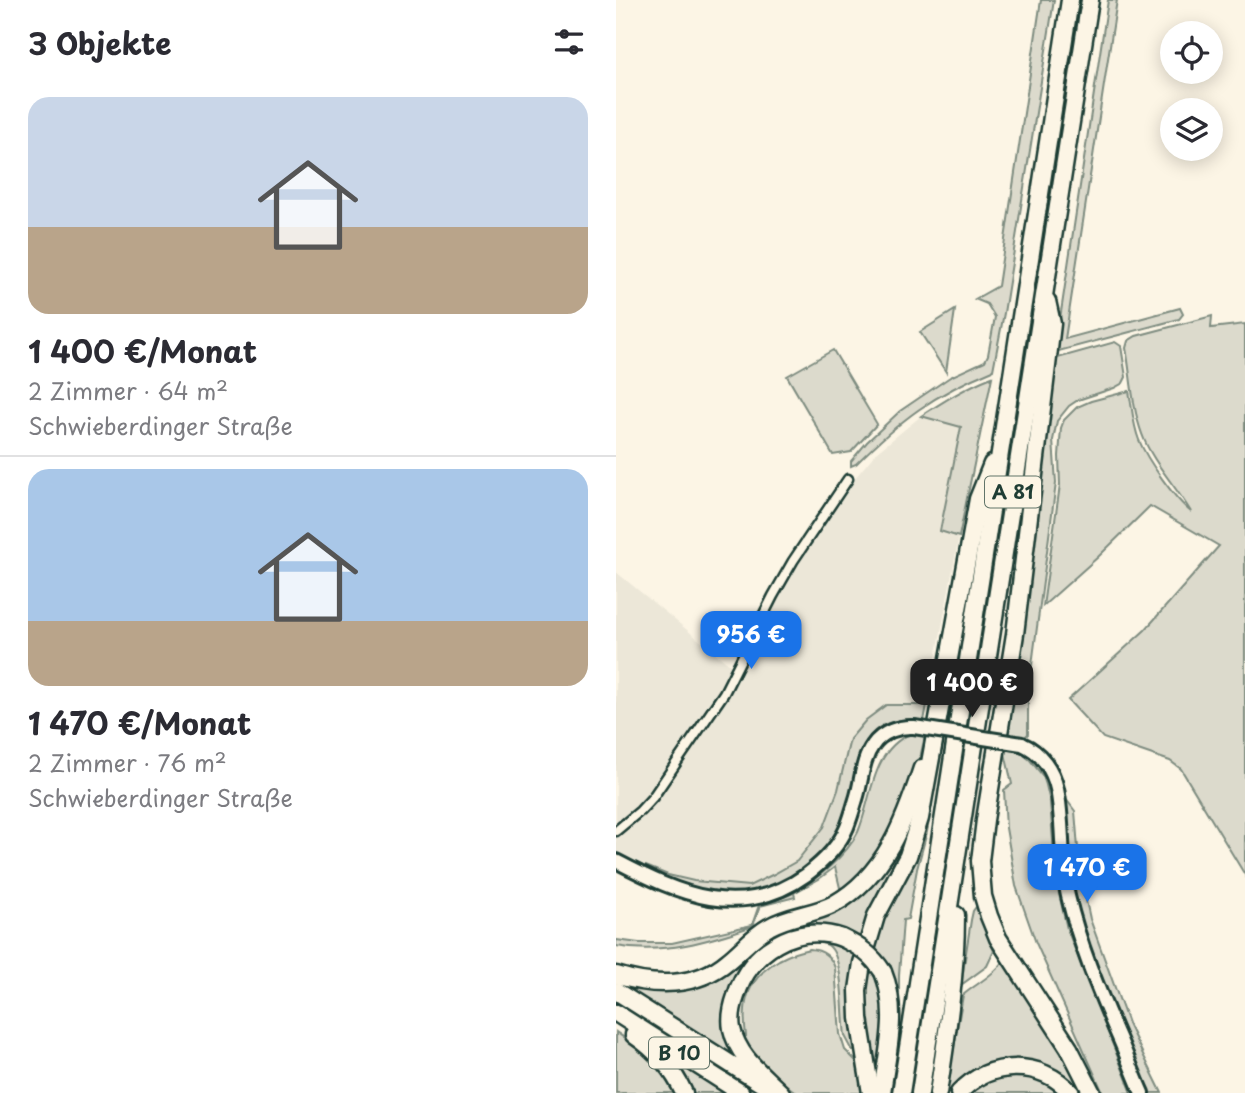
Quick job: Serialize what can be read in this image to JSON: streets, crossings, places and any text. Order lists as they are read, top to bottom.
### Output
{
  "streets": {
    "highway": ["A 81", "B 10"]
  },
  "page": {
    "heading": "3 Objekte",
    "list": [
      {
        "name": "1 400 €/Monat",
        "note": "2 Zimmer · 64 m² · Schwieberdinger Straße"
      },
      {
        "name": "1 470 €/Monat",
        "note": "2 Zimmer · 76 m² · Schwieberdinger Straße"
      }
    ],
    "price": ["956 €", "1 400 €", "1 470 €"]
  }
}
